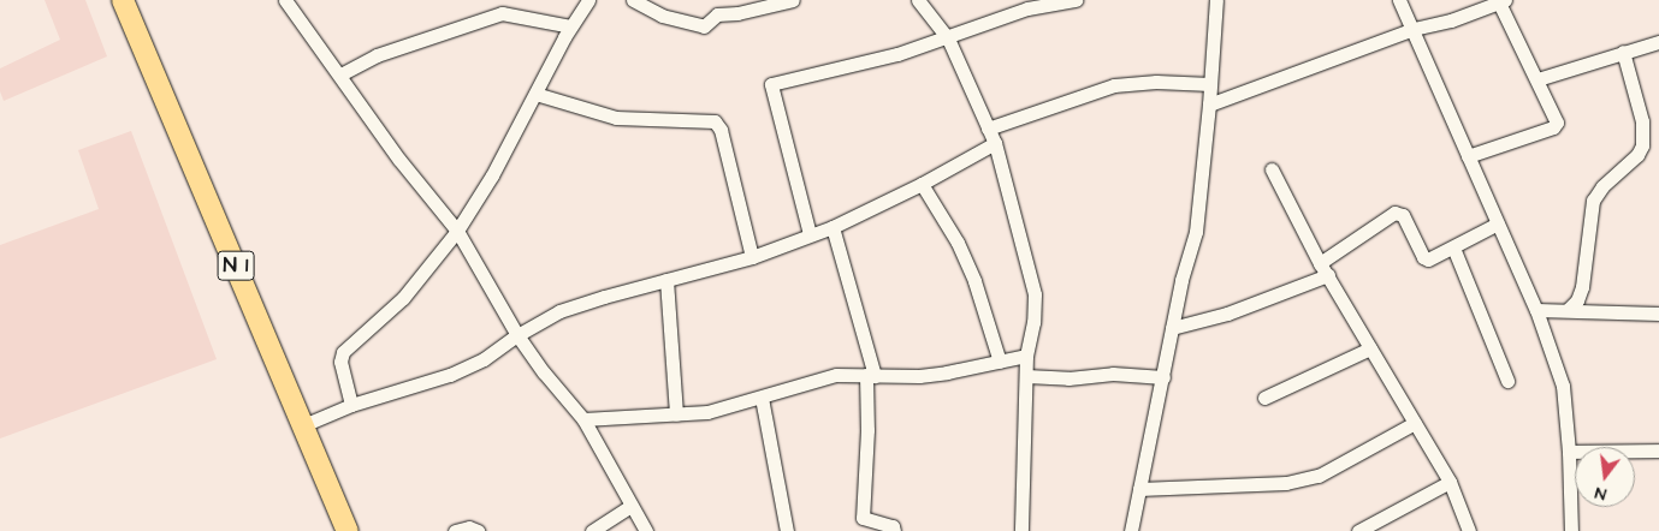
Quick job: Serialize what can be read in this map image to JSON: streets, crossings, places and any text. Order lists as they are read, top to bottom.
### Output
{
  "streets": {
    "highway": ["N 1"]
  },
  "north": "bottom"
}
